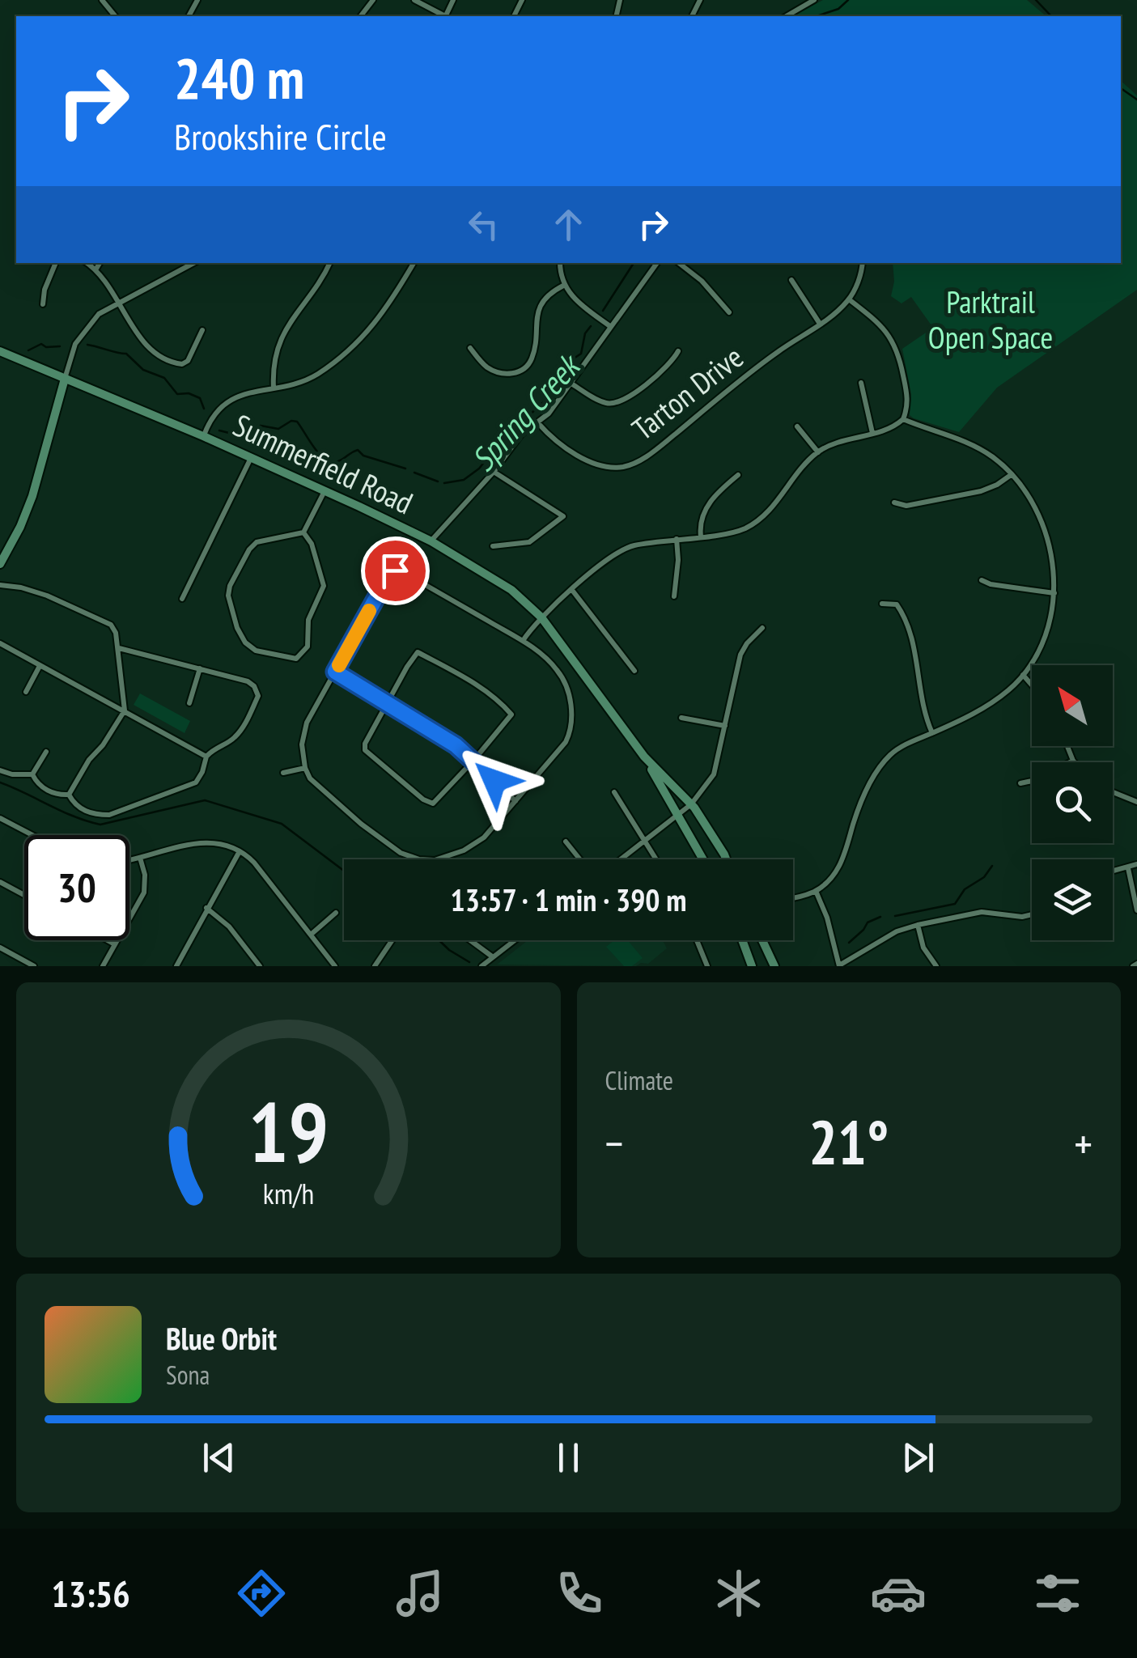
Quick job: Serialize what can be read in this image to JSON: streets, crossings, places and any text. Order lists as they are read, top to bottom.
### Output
{
  "streets": {
    "street": ["Tarton Drive", "Summerfield Road"]
  },
  "water": ["Spring Creek"],
  "parks": ["Parktrail Open Space"],
  "north": "top left",
  "page": {
    "turn": ["240 m", "Brookshire Circle"],
    "limit": "30",
    "trip": "13:57 · 1 min · 390 m",
    "tile": "Climate",
    "heat": ["−", "21°", "+"],
    "song": ["Blue Orbit", "Sona"],
    "tabs": "13:56",
    "gauge": ["19", "km/h"]
  }
}
